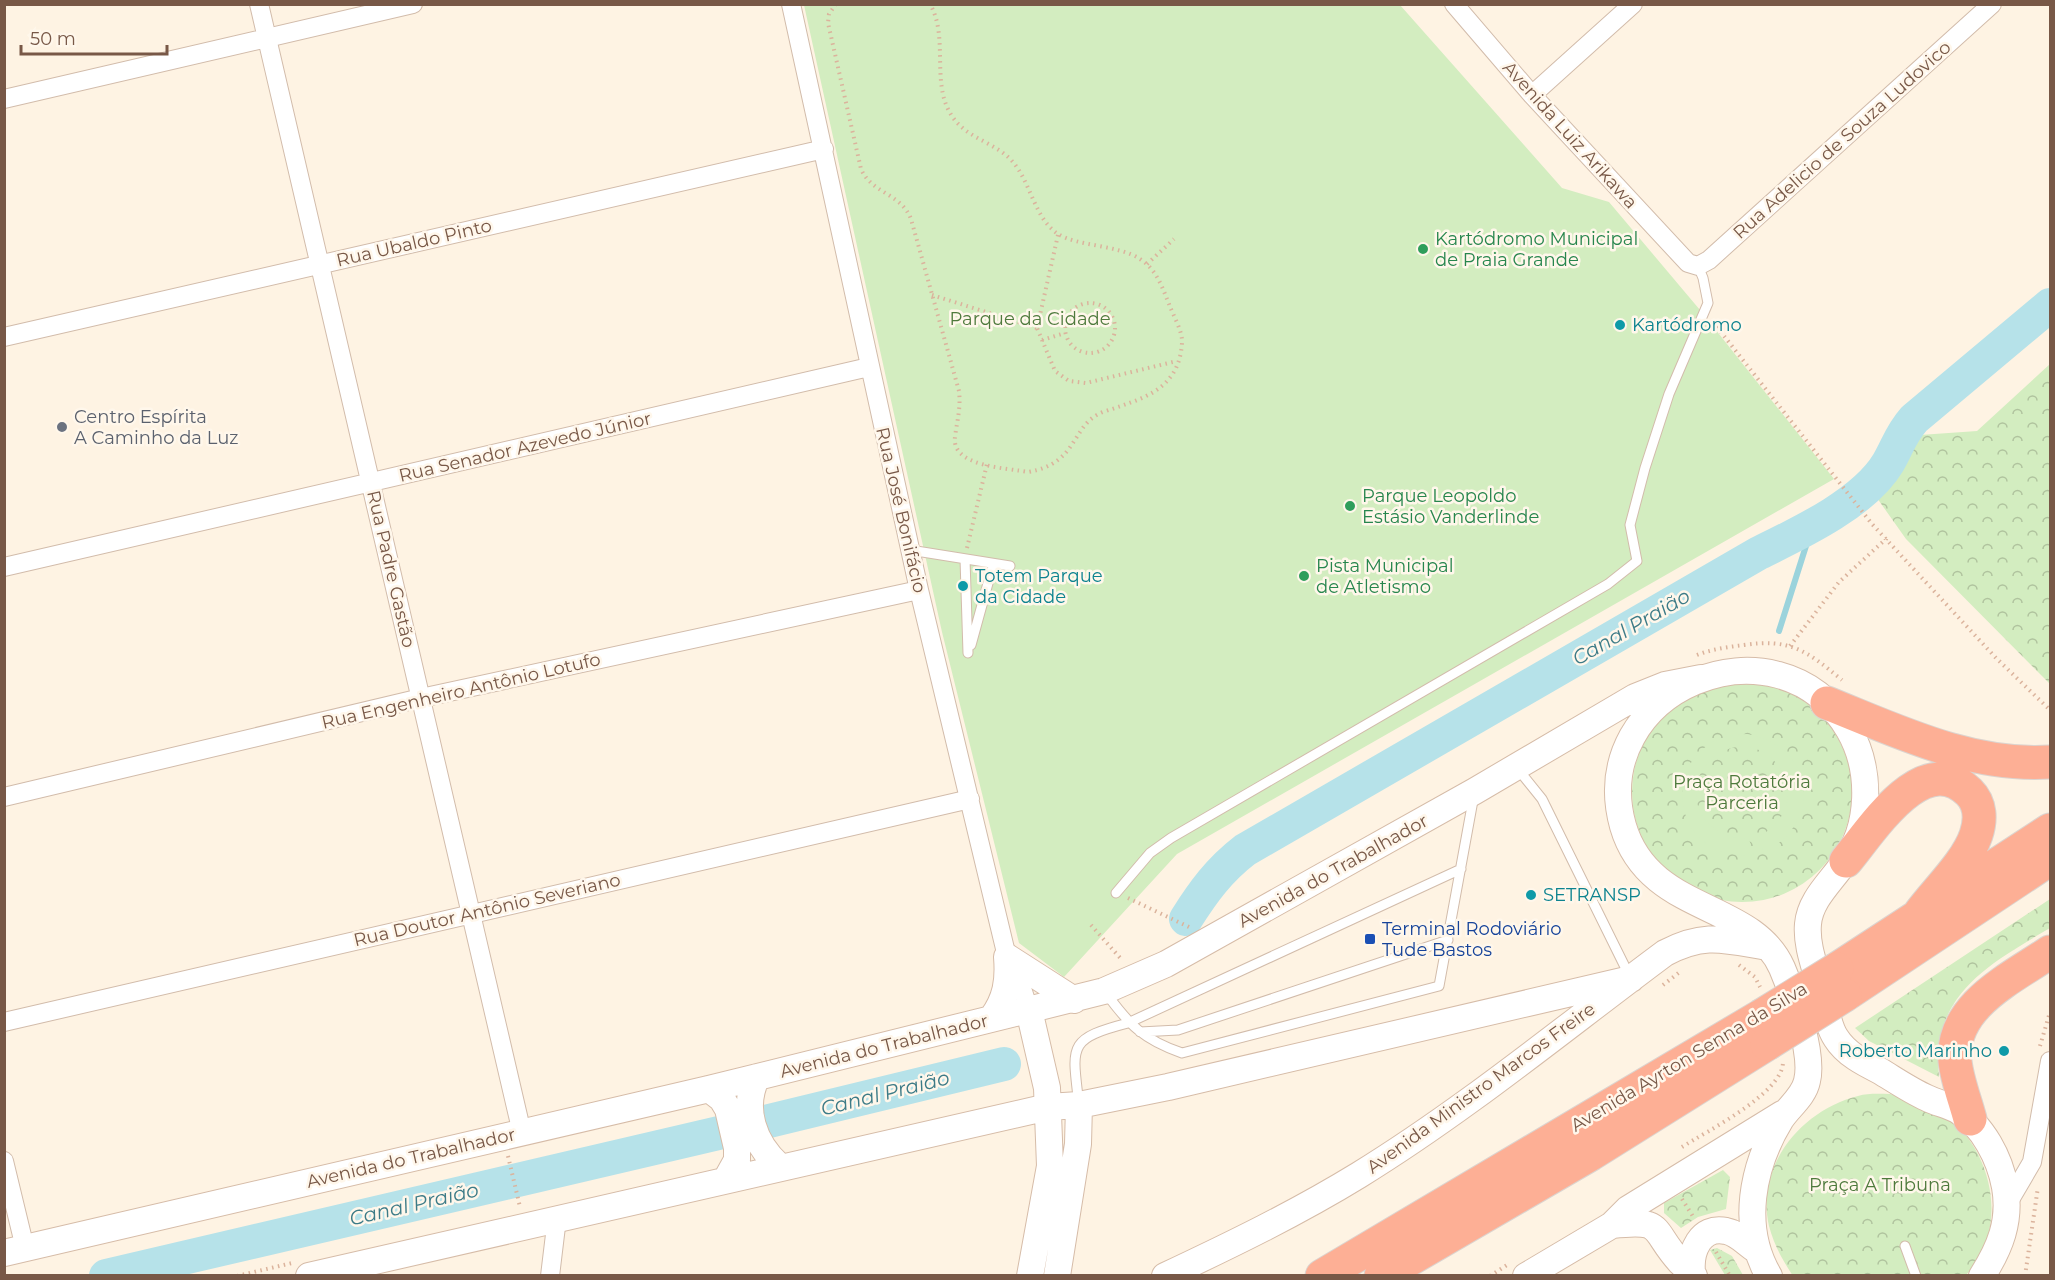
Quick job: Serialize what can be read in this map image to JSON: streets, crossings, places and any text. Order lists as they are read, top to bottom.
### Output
{
  "streets": {
    "highway": ["Avenida Ayrton Senna da Silva"],
    "main road": ["Avenida do Trabalhador", "Avenida Ministro Marcos Freire"],
    "street": [
      "Avenida Luiz Arikawa",
      "Rua Adelicio de Souza Ludovico",
      "Rua Ubaldo Pinto",
      "Rua Senador Azevedo Júnior",
      "Rua José Bonifácio",
      "Rua Padre Gastão",
      "Rua Engenheiro Antônio Lotufo",
      "Rua Doutor Antônio Severiano"
    ]
  },
  "crossings": [
    ["Avenida Luiz Arikawa", "Rua Adelicio de Souza Ludovico"],
    ["Rua Ubaldo Pinto", "Rua José Bonifácio"],
    ["Rua Ubaldo Pinto", "Rua Padre Gastão"],
    ["Rua Senador Azevedo Júnior", "Rua José Bonifácio"],
    ["Rua Senador Azevedo Júnior", "Rua Padre Gastão"],
    ["Rua José Bonifácio", "Rua Engenheiro Antônio Lotufo"],
    ["Rua José Bonifácio", "Avenida do Trabalhador"],
    ["Rua José Bonifácio", "Rua Doutor Antônio Severiano"],
    ["Rua Padre Gastão", "Rua Engenheiro Antônio Lotufo"],
    ["Rua Padre Gastão", "Avenida do Trabalhador"],
    ["Rua Padre Gastão", "Rua Doutor Antônio Severiano"]
  ],
  "water": ["Canal Praião"],
  "parks": ["Parque da Cidade", "Praça Rotatória Parceria", "Praça A Tribuna"],
  "places": {
    "other": [
      "Kartódromo Municipal de Praia Grande",
      "Kartódromo",
      "Centro Espírita A Caminho da Luz",
      "Parque Leopoldo Estásio Vanderlinde",
      "Pista Municipal de Atletismo",
      "Totem Parque da Cidade",
      "SETRANSP",
      "Roberto Marinho"
    ],
    "transit": ["Terminal Rodoviário Tude Bastos"]
  },
  "scale_bar": "50 m"
}
